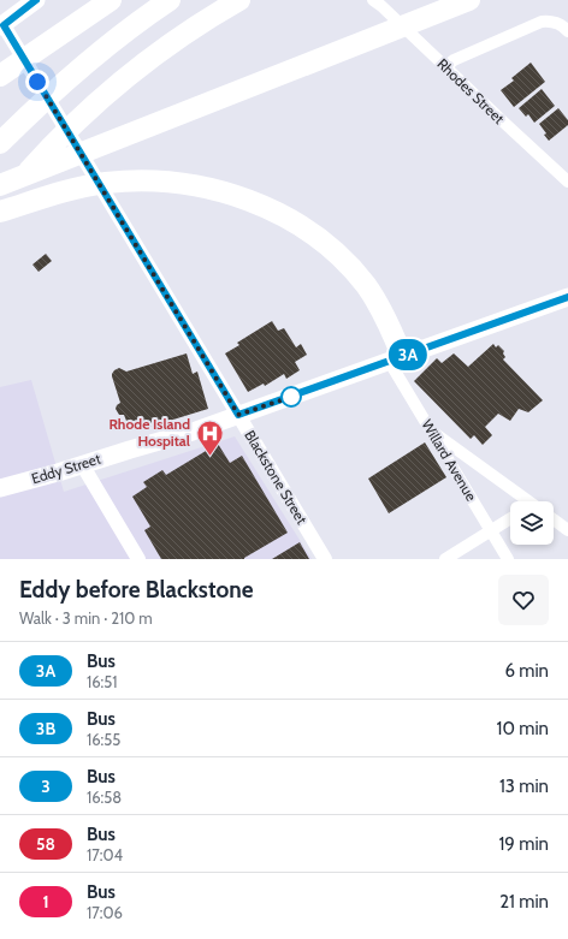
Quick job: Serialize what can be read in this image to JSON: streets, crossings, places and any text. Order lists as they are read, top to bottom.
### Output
{
  "streets": {
    "main road": ["Eddy Street"],
    "street": ["Rhodes Street", "Willard Avenue", "Blackstone Street"]
  },
  "crossings": [
    ["Willard Avenue", "Eddy Street"],
    ["Eddy Street", "Blackstone Street"]
  ],
  "places": {
    "hospital": ["Rhode Island Hospital"]
  },
  "lines": ["bus line 3A"],
  "page": {
    "on_map": "3A",
    "heading": ["Eddy before Blackstone", "Walk · 3 min · 210 m"],
    "list": [
      {
        "mark": "3A",
        "name": "Bus",
        "note": "16:51",
        "value": "6 min"
      },
      {
        "mark": "3B",
        "name": "Bus",
        "note": "16:55",
        "value": "10 min"
      },
      {
        "mark": "3",
        "name": "Bus",
        "note": "16:58",
        "value": "13 min"
      },
      {
        "mark": "58",
        "name": "Bus",
        "note": "17:04",
        "value": "19 min"
      },
      {
        "mark": "1",
        "name": "Bus",
        "note": "17:06",
        "value": "21 min"
      }
    ]
  }
}
